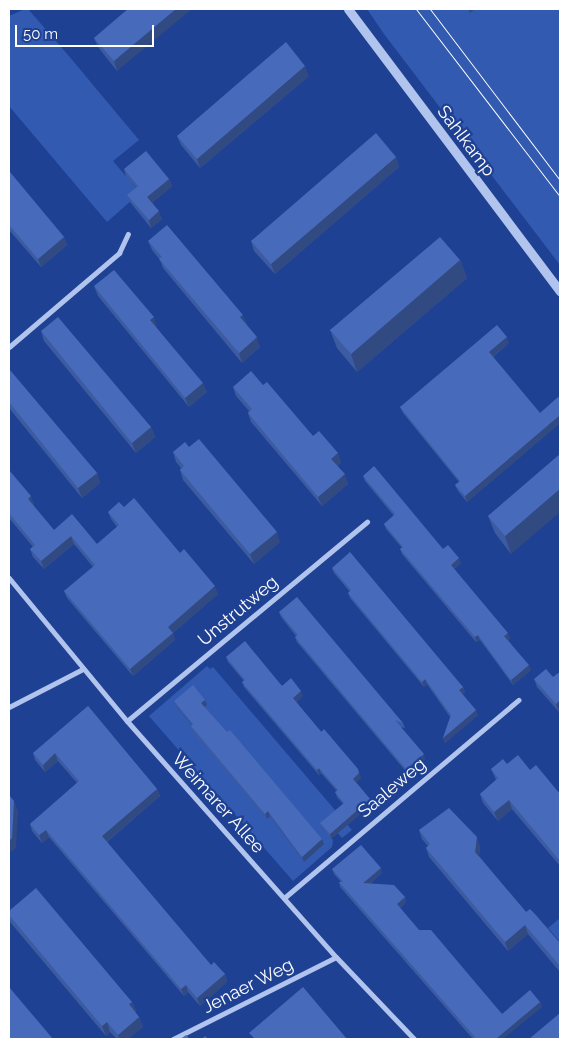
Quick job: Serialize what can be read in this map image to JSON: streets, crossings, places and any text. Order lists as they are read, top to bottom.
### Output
{
  "streets": {
    "street": [
      "Sahlkamp",
      "Unstrutweg",
      "Saaleweg",
      "Weimarer Allee",
      "Jenaer Weg"
    ]
  },
  "crossings": [
    ["Unstrutweg", "Weimarer Allee"],
    ["Saaleweg", "Weimarer Allee"],
    ["Weimarer Allee", "Jenaer Weg"]
  ],
  "scale_bar": "50 m"
}
